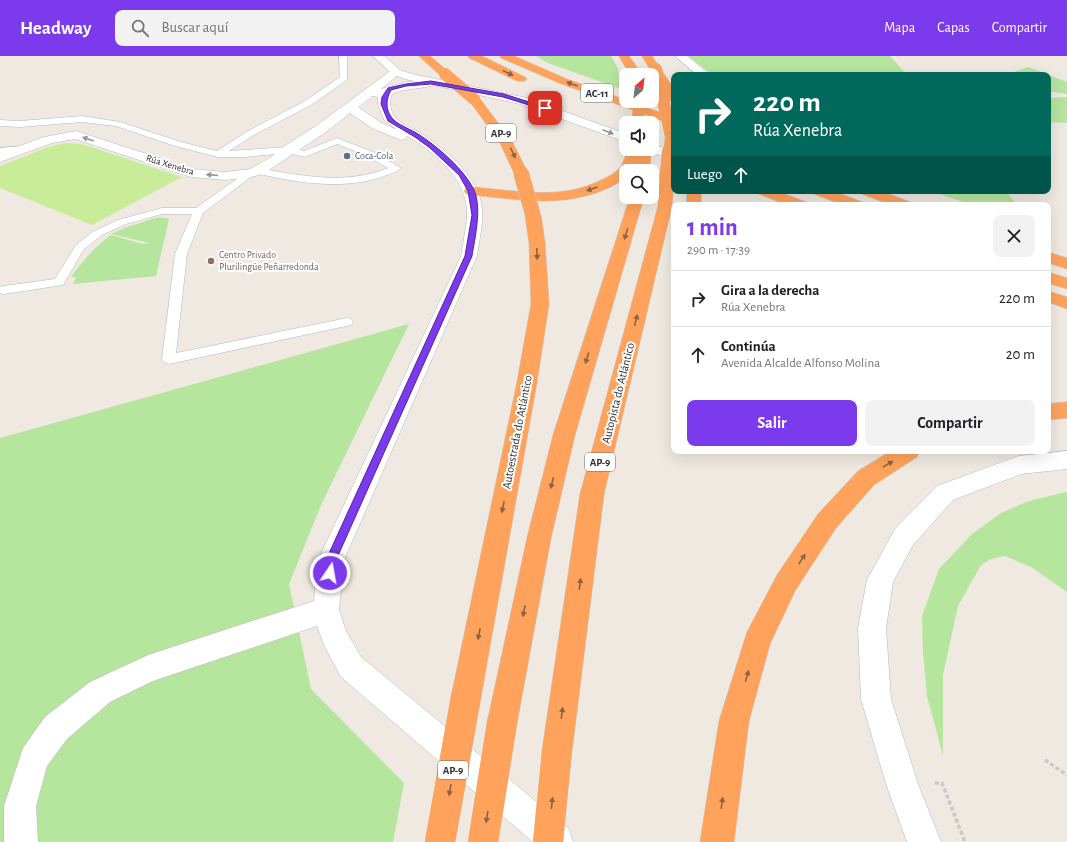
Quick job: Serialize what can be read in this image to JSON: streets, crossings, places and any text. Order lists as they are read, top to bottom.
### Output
{
  "streets": {
    "highway": [
      "AC-11",
      "AP-9",
      "Autopista do Atlántico",
      "Autoestrada do Atlántico"
    ],
    "street": ["Rúa Xenebra"]
  },
  "one_way": ["Rúa Xenebra"],
  "places": ["Coca-Cola", "Centro Privado Plurilingüe Peñarredonda"],
  "north": "top right",
  "page": {
    "header": "Headway",
    "search": "Buscar aquí",
    "nav": ["Mapa", "Capas", "Compartir"],
    "turn": ["220 m", "Rúa Xenebra"],
    "then": "Luego",
    "heading": ["1 min", "290 m · 17:39"],
    "list": [
      {
        "name": "Gira a la derecha",
        "note": "Rúa Xenebra",
        "value": "220 m"
      },
      {
        "name": "Continúa",
        "note": "Avenida Alcalde Alfonso Molina",
        "value": "20 m"
      }
    ],
    "buttons": ["Salir", "Compartir"]
  }
}
